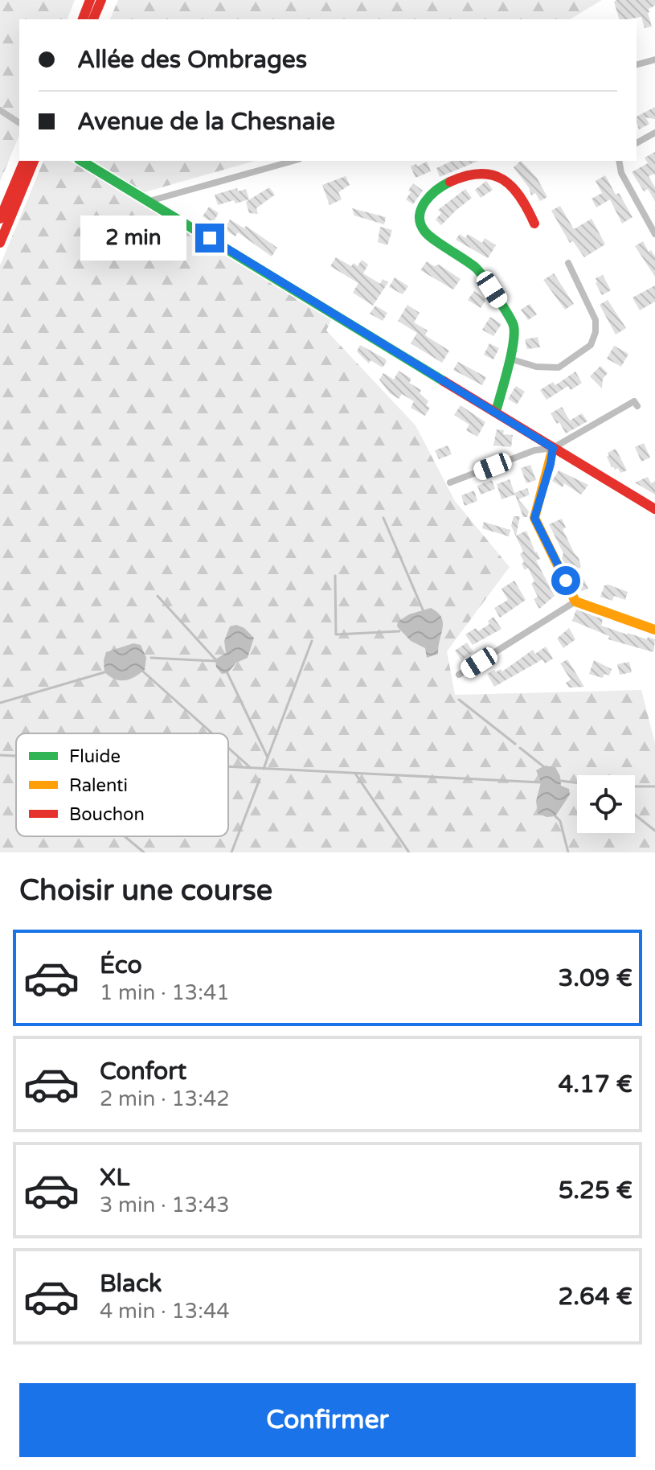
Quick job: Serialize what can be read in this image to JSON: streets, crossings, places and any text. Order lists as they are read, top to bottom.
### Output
{
  "legend": ["Fluide", "Ralenti", "Bouchon"],
  "page": {
    "banner": ["Allée des Ombrages", "Avenue de la Chesnaie"],
    "bubble": "2 min",
    "heading": "Choisir une course",
    "list": [
      {
        "name": "Éco",
        "note": "1 min · 13:41",
        "value": "3.09 €"
      },
      {
        "name": "Confort",
        "note": "2 min · 13:42",
        "value": "4.17 €"
      },
      {
        "name": "XL",
        "note": "3 min · 13:43",
        "value": "5.25 €"
      },
      {
        "name": "Black",
        "note": "4 min · 13:44",
        "value": "2.64 €"
      }
    ],
    "buttons": "Confirmer"
  }
}
